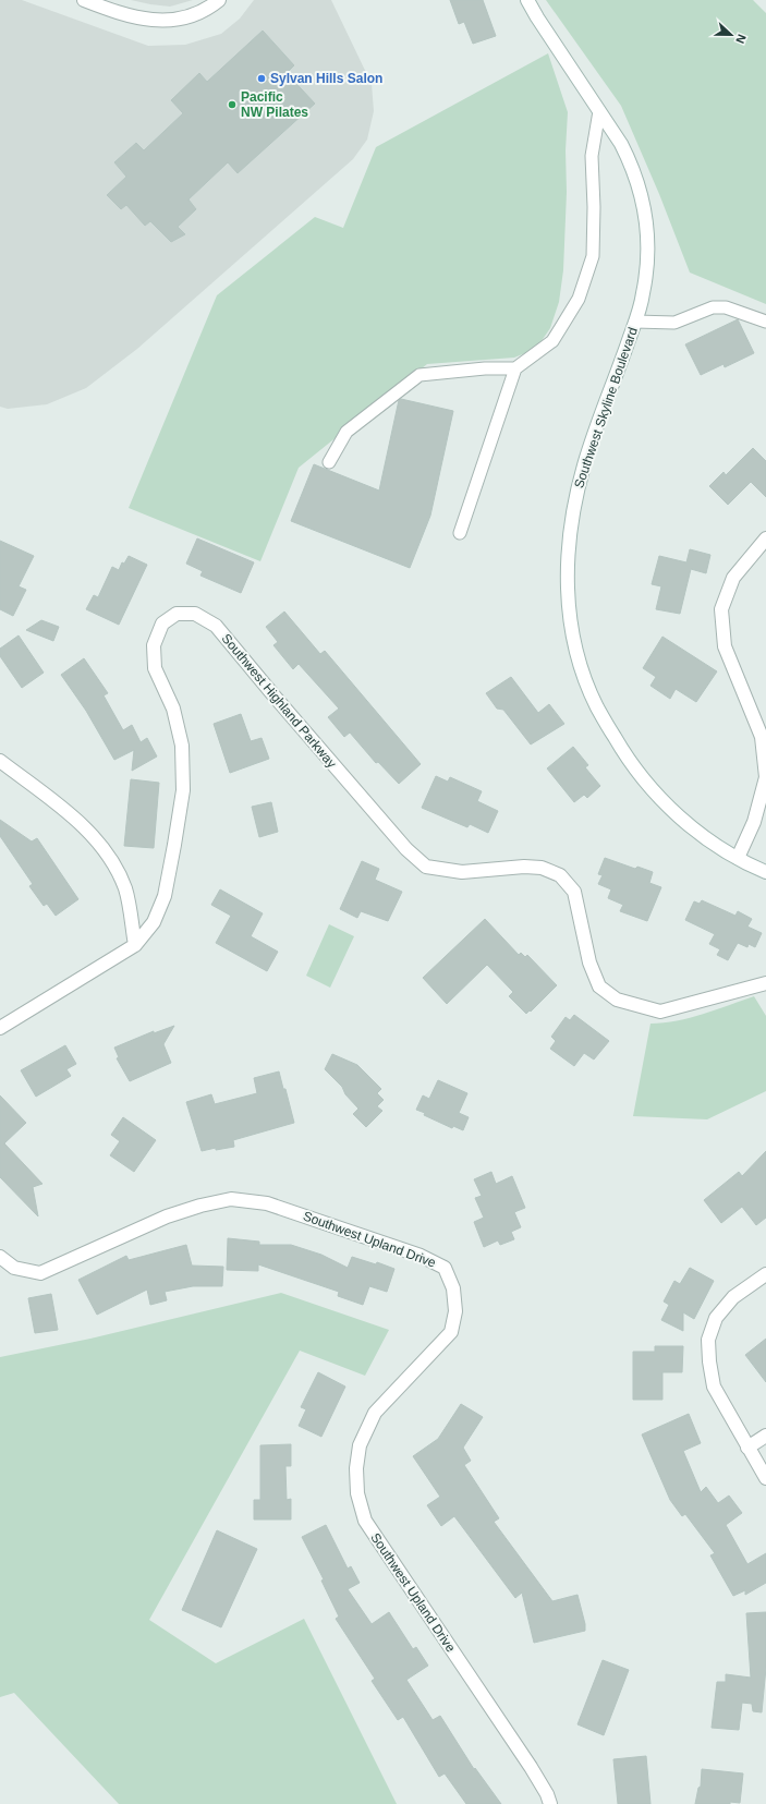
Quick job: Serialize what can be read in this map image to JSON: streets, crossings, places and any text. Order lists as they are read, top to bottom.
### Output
{
  "streets": {
    "street": ["Southwest Skyline Boulevard", "Southwest Highland Parkway", "Southwest Upland Drive"]
  },
  "places": ["Sylvan Hills Salon", "Pacific NW Pilates"],
  "north": "right"
}
